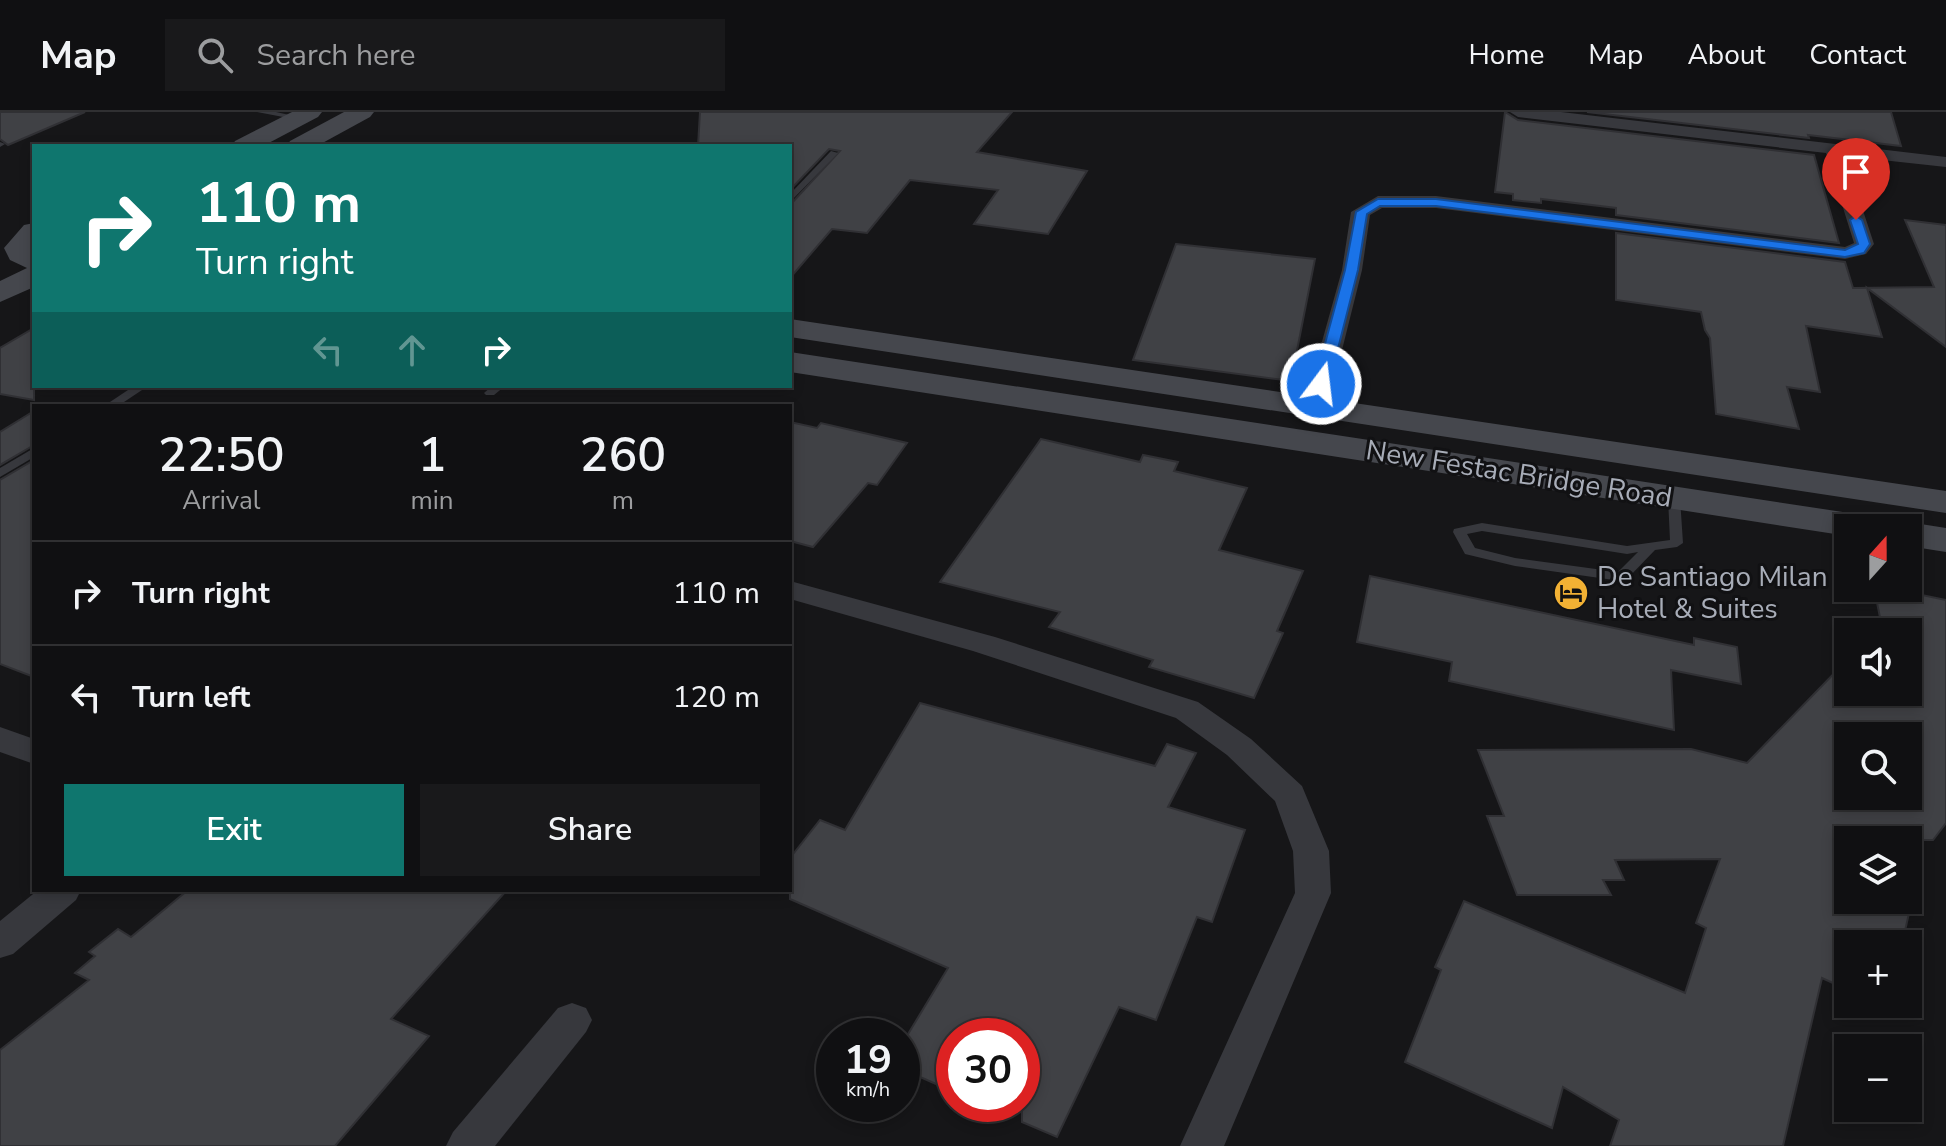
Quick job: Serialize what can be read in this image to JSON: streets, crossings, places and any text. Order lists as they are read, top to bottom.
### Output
{
  "streets": {
    "main road": ["New Festac Bridge Road"]
  },
  "places": {
    "hotel": ["De Santiago Milan Hotel & Suites"]
  },
  "north": "top",
  "page": {
    "header": "Map",
    "search": "Search here",
    "nav": [
      "Home",
      "Map",
      "About",
      "Contact"
    ],
    "turn": ["110 m", "Turn right"],
    "eta": [
      "22:50",
      "Arrival",
      "1",
      "min",
      "260",
      "m"
    ],
    "map_buttons": ["+", "−"],
    "list": [
      {
        "name": "Turn right",
        "value": "110 m"
      },
      {
        "name": "Turn left",
        "value": "120 m"
      }
    ],
    "buttons": ["Exit", "Share"],
    "speed": "19 km/h",
    "limit": "30"
  }
}
